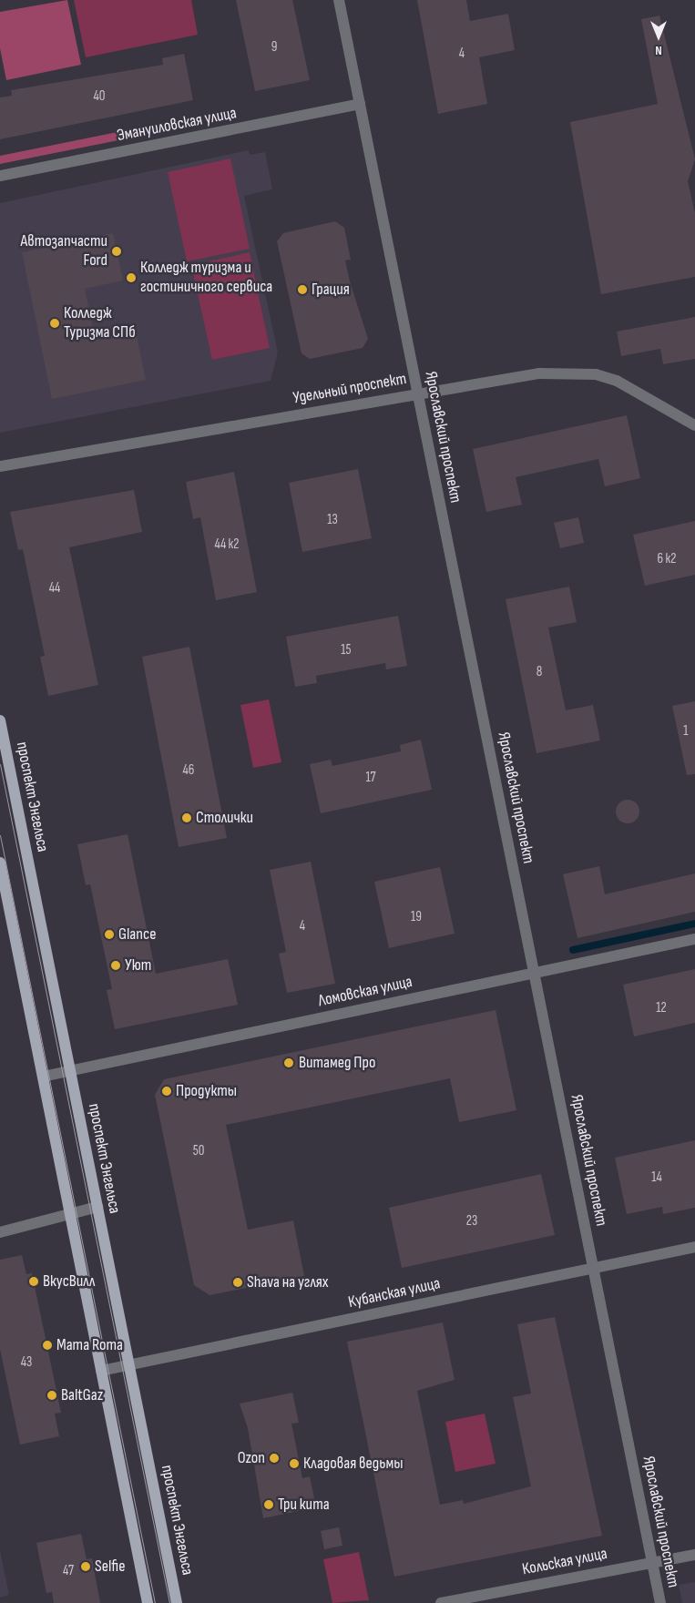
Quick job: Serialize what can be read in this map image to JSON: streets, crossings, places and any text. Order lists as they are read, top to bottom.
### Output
{
  "streets": {
    "main road": ["проспект Энгельса"],
    "street": [
      "Эмануиловская улица",
      "Удельный проспект",
      "Ярославский проспект",
      "Ломовская улица",
      "Кубанская улица",
      "Кольская улица"
    ]
  },
  "crossings": [
    ["Эмануиловская улица", "Ярославский проспект"],
    ["Удельный проспект", "Ярославский проспект"],
    ["Ярославский проспект", "Ломовская улица"],
    ["Ярославский проспект", "Кубанская улица"],
    ["Ярославский проспект", "Кольская улица"],
    ["проспект Энгельса", "Ломовская улица"],
    ["проспект Энгельса", "Кубанская улица"]
  ],
  "places": [
    "Автозапчасти Ford",
    "Колледж туризма и гостиничного сервиса",
    "Грация",
    "Колледж Туризма СПб",
    "Столички",
    "Glance",
    "Уют",
    "Витамед Про",
    "Продукты",
    "ВкусВилл",
    "Shava на углях",
    "Mama Roma",
    "BaltGaz",
    "Ozon",
    "Кладовая ведьмы",
    "Три кита",
    "Selfie"
  ],
  "house_numbers": [
    "9",
    "4",
    "40",
    "13",
    "44 к2",
    "6 к2",
    "44",
    "15",
    "8",
    "1",
    "46",
    "17",
    "19",
    "4",
    "12",
    "50",
    "14",
    "23",
    "43",
    "47"
  ],
  "north": "bottom"
}
